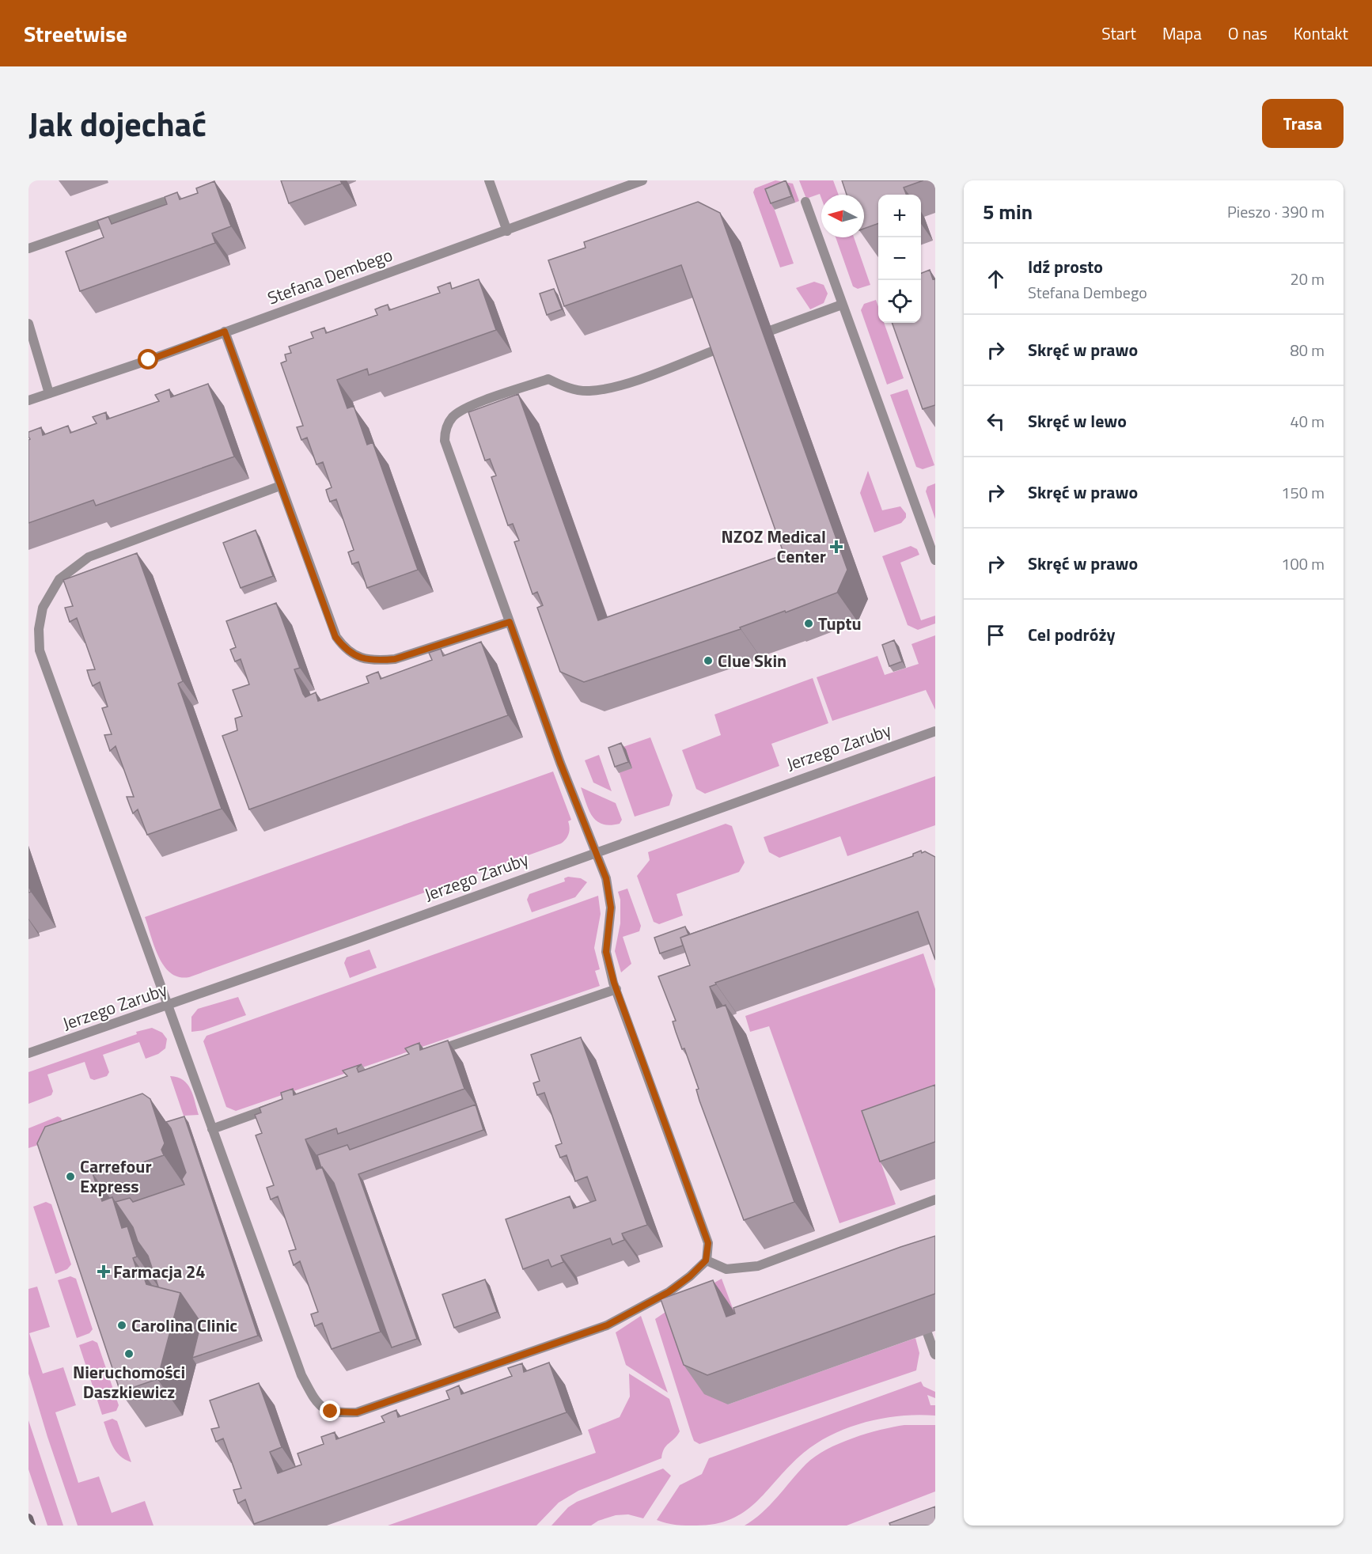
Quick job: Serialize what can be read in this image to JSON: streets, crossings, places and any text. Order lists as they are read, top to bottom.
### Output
{
  "streets": {
    "street": ["Stefana Dembego", "Jerzego Zaruby"]
  },
  "places": {
    "health": ["NZOZ Medical Center", "Farmacja 24"],
    "other": [
      "Tuptu",
      "Clue Skin",
      "Carrefour Express",
      "Carolina Clinic",
      "Nieruchomości Daszkiewicz"
    ]
  },
  "north": "left",
  "page": {
    "header": "Streetwise",
    "nav": [
      "Start",
      "Mapa",
      "O nas",
      "Kontakt"
    ],
    "title": "Jak dojechać",
    "buttons": "Trasa",
    "heading": ["5 min", "Pieszo · 390 m"],
    "map_buttons": ["+", "−"],
    "list": [
      ["Idź prosto", "Stefana Dembego", "20 m"],
      ["Skręć w prawo", "80 m"],
      ["Skręć w lewo", "40 m"],
      ["Skręć w prawo", "150 m"],
      ["Skręć w prawo", "100 m"],
      "Cel podróży"
    ]
  }
}
